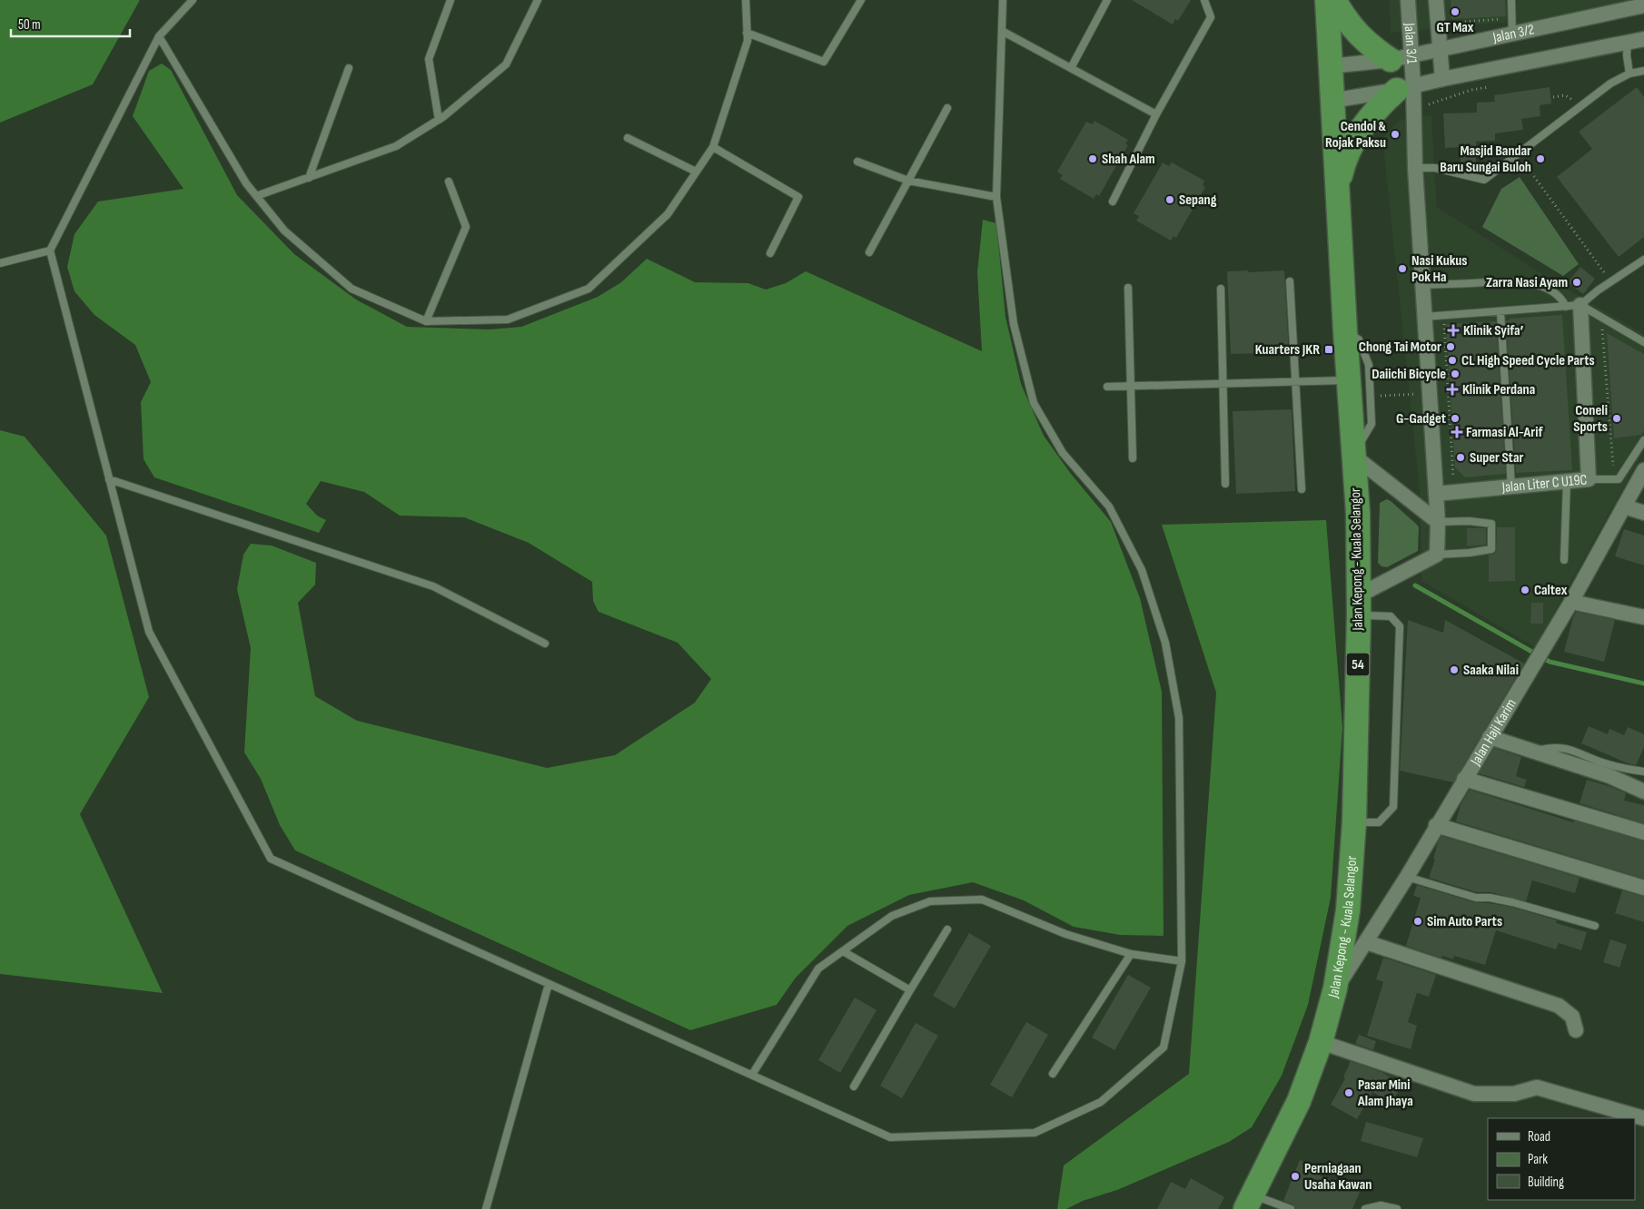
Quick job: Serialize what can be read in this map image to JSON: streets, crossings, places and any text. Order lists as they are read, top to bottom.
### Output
{
  "streets": {
    "highway": ["Jalan Kepong - Kuala Selangor", "54"],
    "street": [
      "Jalan 3/2",
      "Jalan 3/1",
      "Jalan Liter C U19C",
      "Jalan Haji Karim"
    ]
  },
  "crossings": [
    ["Jalan 3/2", "Jalan 3/1"],
    ["Jalan 3/2", "Jalan Kepong - Kuala Selangor"],
    ["Jalan 3/1", "Jalan Liter C U19C"],
    ["Jalan Kepong - Kuala Selangor", "Jalan Haji Karim"]
  ],
  "places": {
    "other": [
      "GT Max",
      "Cendol & Rojak Paksu",
      "Shah Alam",
      "Masjid Bandar Baru Sungai Buloh",
      "Sepang",
      "Nasi Kukus Pok Ha",
      "Zarra Nasi Ayam",
      "Chong Tai Motor",
      "CL High Speed Cycle Parts",
      "Daiichi Bicycle",
      "G-Gadget",
      "Coneli Sports",
      "Super Star",
      "Caltex",
      "Saaka Nilai",
      "Sim Auto Parts",
      "Pasar Mini Alam Jhaya",
      "Perniagaan Usaha Kawan"
    ],
    "health": ["Klinik Syifa’", "Klinik Perdana", "Farmasi Al-Arif"],
    "transit": ["Kuarters JKR"]
  },
  "legend": ["Road", "Park", "Building"],
  "scale_bar": "50 m"
}
